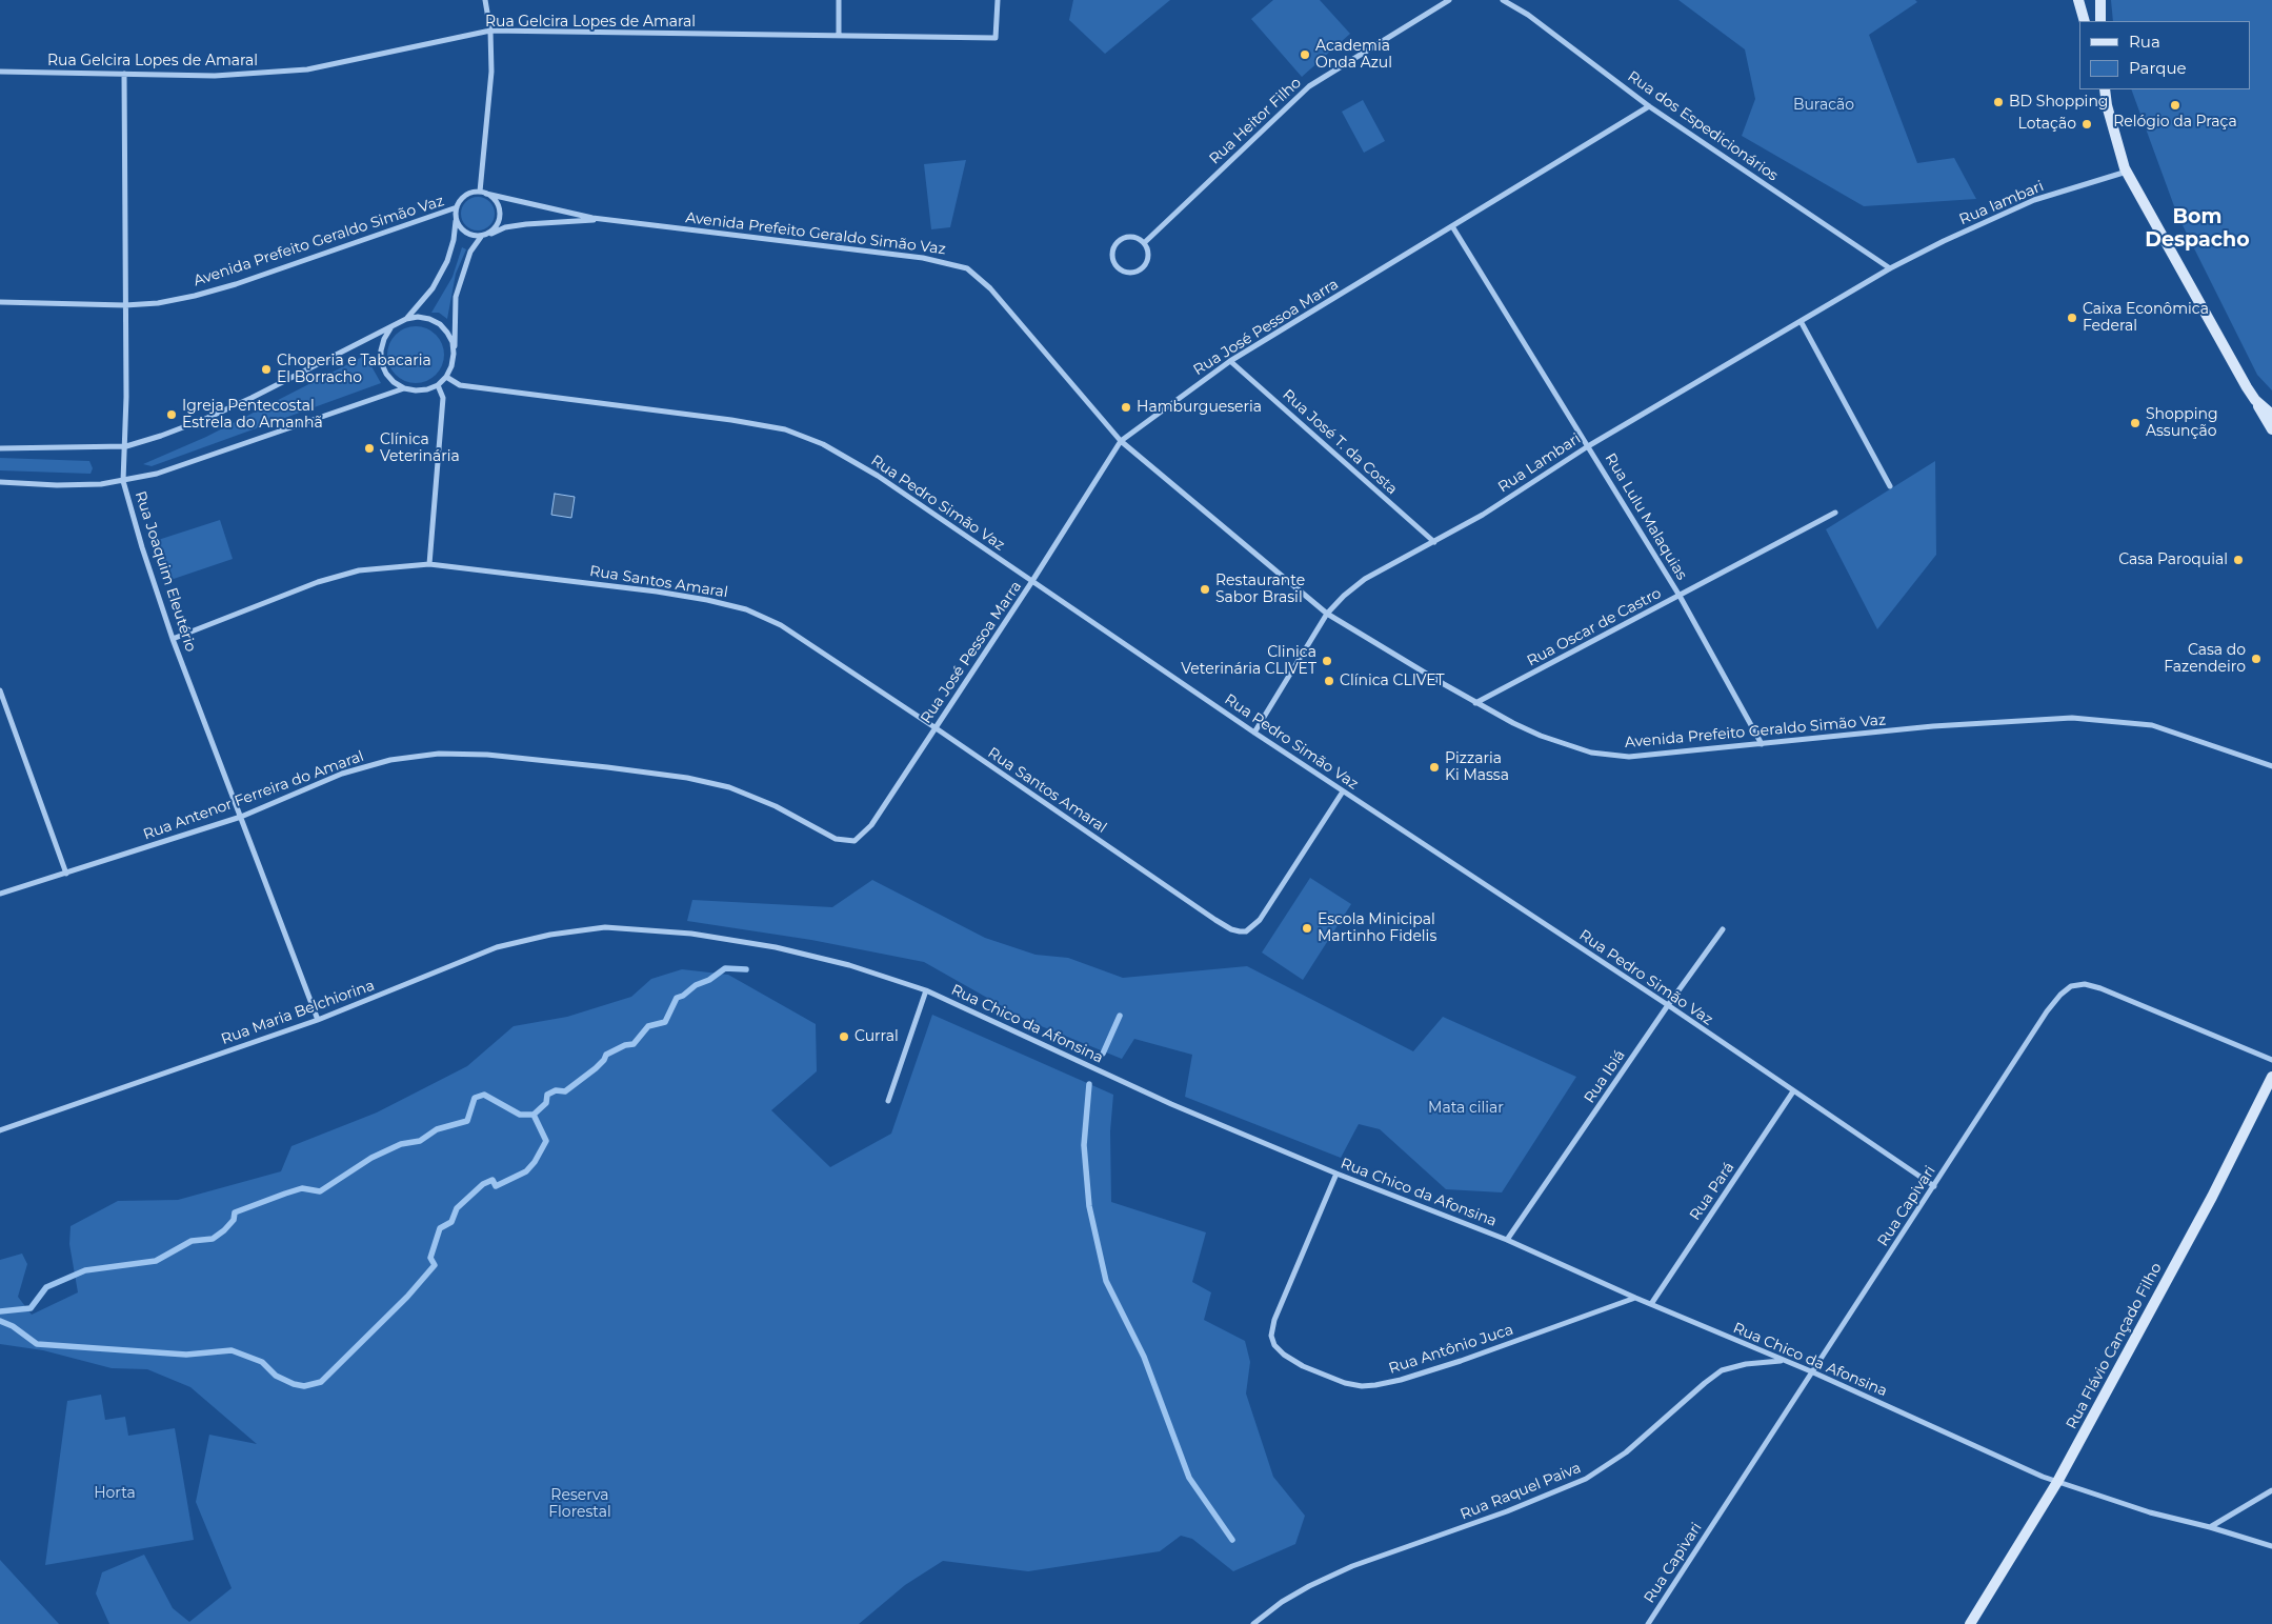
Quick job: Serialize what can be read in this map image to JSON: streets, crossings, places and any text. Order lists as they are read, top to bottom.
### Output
{
  "streets": {
    "main road": ["Rua Flávio Cançado Filho"],
    "street": [
      "Rua Gelcira Lopes de Amaral",
      "Rua Heitor Filho",
      "Rua dos Espedicionários",
      "Rua lambari",
      "Avenida Prefeito Geraldo Simão Vaz",
      "Rua José Pessoa Marra",
      "Rua José T. da Costa",
      "Rua Lambari",
      "Rua Pedro Simão Vaz",
      "Rua Lulu Malaquias",
      "Rua Joaquim Eleutério",
      "Rua Santos Amaral",
      "Rua Oscar de Castro",
      "Rua Antenor Ferreira do Amaral",
      "Rua Maria Belchiorina",
      "Rua Chico da Afonsina",
      "Rua Ibiá",
      "Rua Pará",
      "Rua Capivari",
      "Rua Antônio Juca",
      "Rua Raquel Paiva"
    ]
  },
  "crossings": [
    ["Rua Gelcira Lopes de Amaral", "Rua Joaquim Eleutério"],
    ["Rua dos Espedicionários", "Rua lambari"],
    ["Rua dos Espedicionários", "Rua José Pessoa Marra"],
    ["Rua dos Espedicionários", "Rua Lambari"],
    ["Rua lambari", "Rua Lambari"],
    ["Avenida Prefeito Geraldo Simão Vaz", "Rua José Pessoa Marra"],
    ["Avenida Prefeito Geraldo Simão Vaz", "Rua Lambari"],
    ["Avenida Prefeito Geraldo Simão Vaz", "Rua Lulu Malaquias"],
    ["Avenida Prefeito Geraldo Simão Vaz", "Rua Joaquim Eleutério"],
    ["Avenida Prefeito Geraldo Simão Vaz", "Rua Oscar de Castro"],
    ["Rua José Pessoa Marra", "Rua José T. da Costa"],
    ["Rua José Pessoa Marra", "Rua Pedro Simão Vaz"],
    ["Rua José Pessoa Marra", "Rua Lulu Malaquias"],
    ["Rua José Pessoa Marra", "Rua Santos Amaral"],
    ["Rua José Pessoa Marra", "Rua Antenor Ferreira do Amaral"],
    ["Rua José T. da Costa", "Rua Lambari"],
    ["Rua Lambari", "Rua Pedro Simão Vaz"],
    ["Rua Lambari", "Rua Lulu Malaquias"],
    ["Rua Pedro Simão Vaz", "Rua Santos Amaral"],
    ["Rua Pedro Simão Vaz", "Rua Ibiá"],
    ["Rua Pedro Simão Vaz", "Rua Pará"],
    ["Rua Pedro Simão Vaz", "Rua Capivari"],
    ["Rua Lulu Malaquias", "Rua Oscar de Castro"],
    ["Rua Joaquim Eleutério", "Rua Santos Amaral"],
    ["Rua Joaquim Eleutério", "Rua Antenor Ferreira do Amaral"],
    ["Rua Joaquim Eleutério", "Rua Maria Belchiorina"],
    ["Rua Maria Belchiorina", "Rua Chico da Afonsina"],
    ["Rua Chico da Afonsina", "Rua Ibiá"],
    ["Rua Chico da Afonsina", "Rua Pará"],
    ["Rua Chico da Afonsina", "Rua Capivari"],
    ["Rua Chico da Afonsina", "Rua Flávio Cançado Filho"],
    ["Rua Chico da Afonsina", "Rua Antônio Juca"],
    ["Rua Chico da Afonsina", "Rua Raquel Paiva"]
  ],
  "districts": ["Bom Despacho"],
  "parks": [
    "Buracão",
    "Mata ciliar",
    "Horta",
    "Reserva Florestal"
  ],
  "places": [
    "Academia Onda Azul",
    "BD Shopping",
    "Relógio da Praça",
    "Lotação",
    "Caixa Econômica Federal",
    "Choperia e Tabacaria El Borracho",
    "Hamburgueseria",
    "Igreja Pentecostal Estrela do Amanhã",
    "Shopping Assunção",
    "Clínica Veterinária",
    "Casa Paroquial",
    "Restaurante Sabor Brasil",
    "Casa do Fazendeiro",
    "Clinica Veterinária CLIVET",
    "Clínica CLIVET",
    "Pizzaria Ki Massa",
    "Escola Minicipal Martinho Fidelis",
    "Curral"
  ],
  "legend": ["Rua", "Parque"]
}
